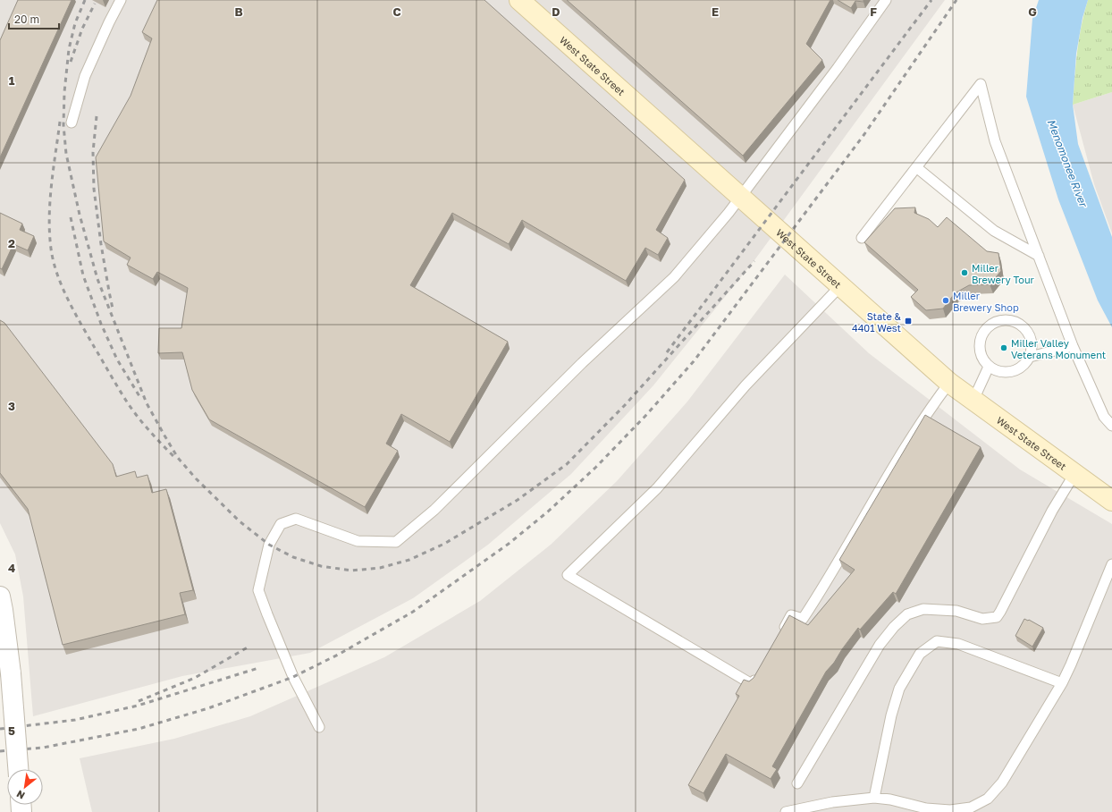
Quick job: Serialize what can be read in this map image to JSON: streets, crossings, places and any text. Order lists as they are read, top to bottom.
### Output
{
  "streets": {
    "main road": ["West State Street"]
  },
  "water": ["Menomonee River"],
  "places": {
    "other": ["Miller Brewery Tour", "Miller Brewery Shop", "Miller Valley Veterans Monument"],
    "transit": ["State & 4401 West"]
  },
  "scale_bar": "20 m",
  "north": "bottom left",
  "grid": {
    "columns": [
      "B",
      "C",
      "D",
      "E",
      "F",
      "G"
    ],
    "rows": [
      "1",
      "2",
      "3",
      "4",
      "5"
    ]
  }
}
